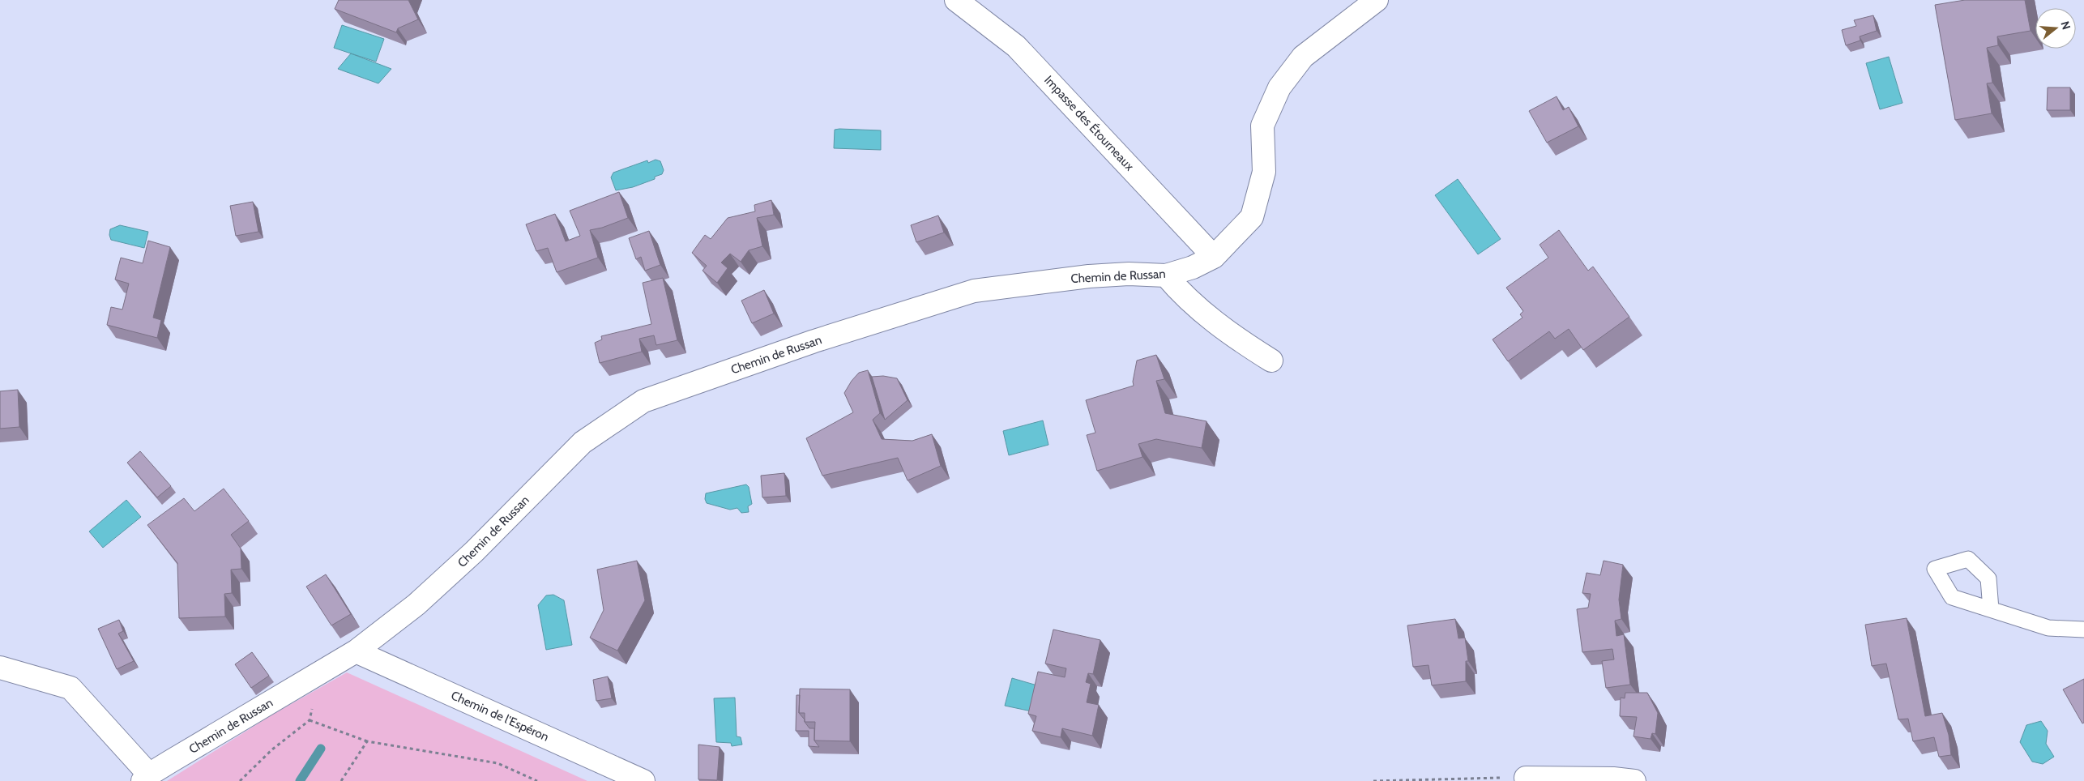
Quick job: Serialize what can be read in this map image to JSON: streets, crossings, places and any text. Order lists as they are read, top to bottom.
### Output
{
  "streets": {
    "street": ["Impasse des Étourneaux", "Chemin de Russan", "Chemin de l'Espéron"]
  },
  "crossings": [
    ["Impasse des Étourneaux", "Chemin de Russan"],
    ["Chemin de Russan", "Chemin de l'Espéron"]
  ],
  "north": "right"
}
